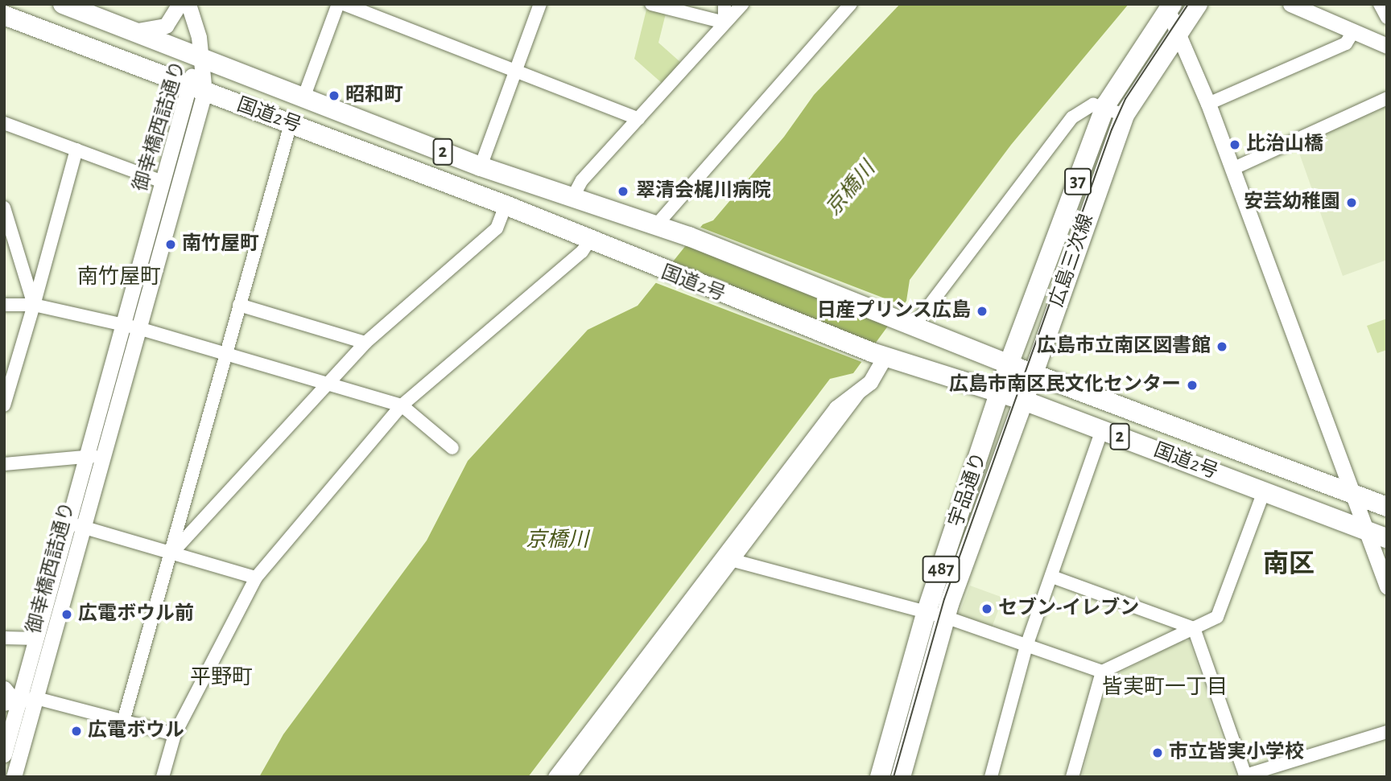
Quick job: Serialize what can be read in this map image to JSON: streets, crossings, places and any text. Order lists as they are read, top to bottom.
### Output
{
  "streets": {
    "main road": [
      "国道2号",
      "2",
      "37",
      "広島三次線",
      "宇品通り",
      "487"
    ],
    "street": ["御幸橋西詰通り"]
  },
  "crossings": [
    ["国道2号", "御幸橋西詰通り"],
    ["国道2号", "広島三次線"],
    ["国道2号", "宇品通り"],
    ["広島三次線", "宇品通り"]
  ],
  "districts": [
    "南竹屋町",
    "南区",
    "平野町",
    "皆実町一丁目"
  ],
  "water": ["京橋川"],
  "places": [
    "昭和町",
    "比治山橋",
    "翠清会梶川病院",
    "安芸幼稚園",
    "南竹屋町",
    "日産プリンス広島",
    "広島市立南区図書館",
    "広島市南区民文化センター",
    "セブン-イレブン",
    "広電ボウル前",
    "広電ボウル",
    "市立皆実小学校"
  ]
}
